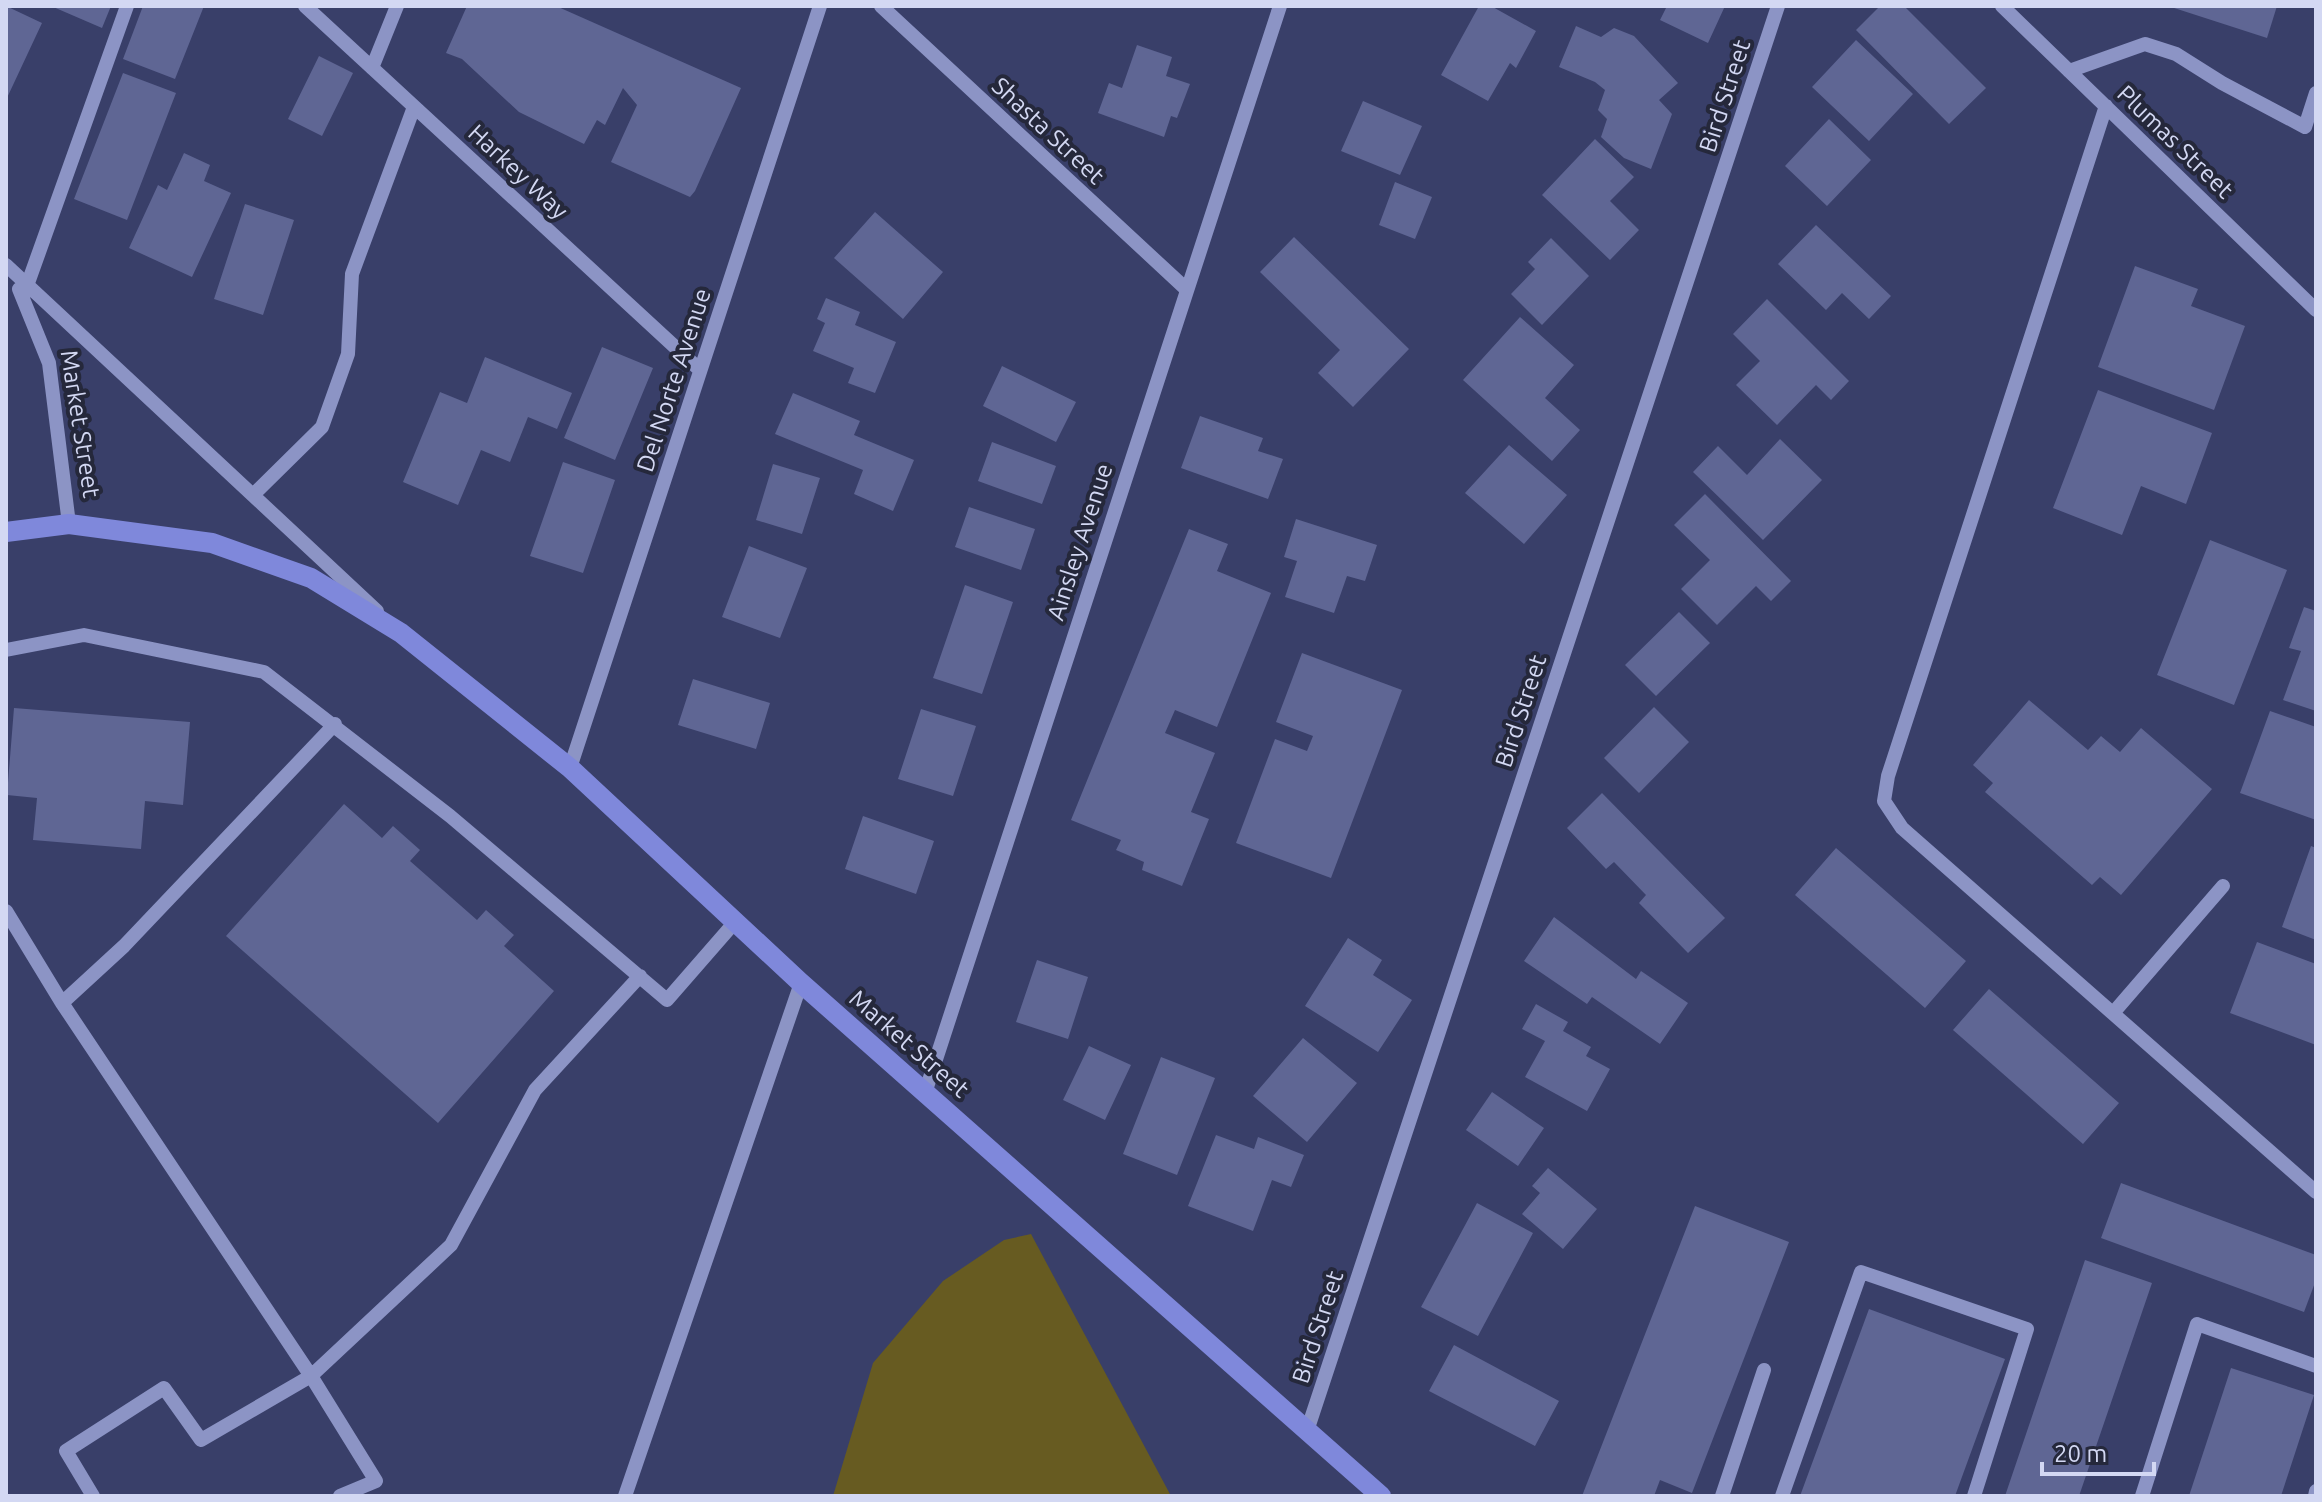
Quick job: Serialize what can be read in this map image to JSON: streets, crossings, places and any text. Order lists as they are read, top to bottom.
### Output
{
  "streets": {
    "main road": ["Market Street"],
    "street": [
      "Bird Street",
      "Shasta Street",
      "Plumas Street",
      "Harkey Way",
      "Del Norte Avenue",
      "Ainsley Avenue"
    ]
  },
  "crossings": [
    ["Bird Street", "Market Street"],
    ["Shasta Street", "Ainsley Avenue"],
    ["Harkey Way", "Del Norte Avenue"],
    ["Del Norte Avenue", "Market Street"],
    ["Market Street", "Ainsley Avenue"]
  ],
  "scale_bar": "20 m"
}
